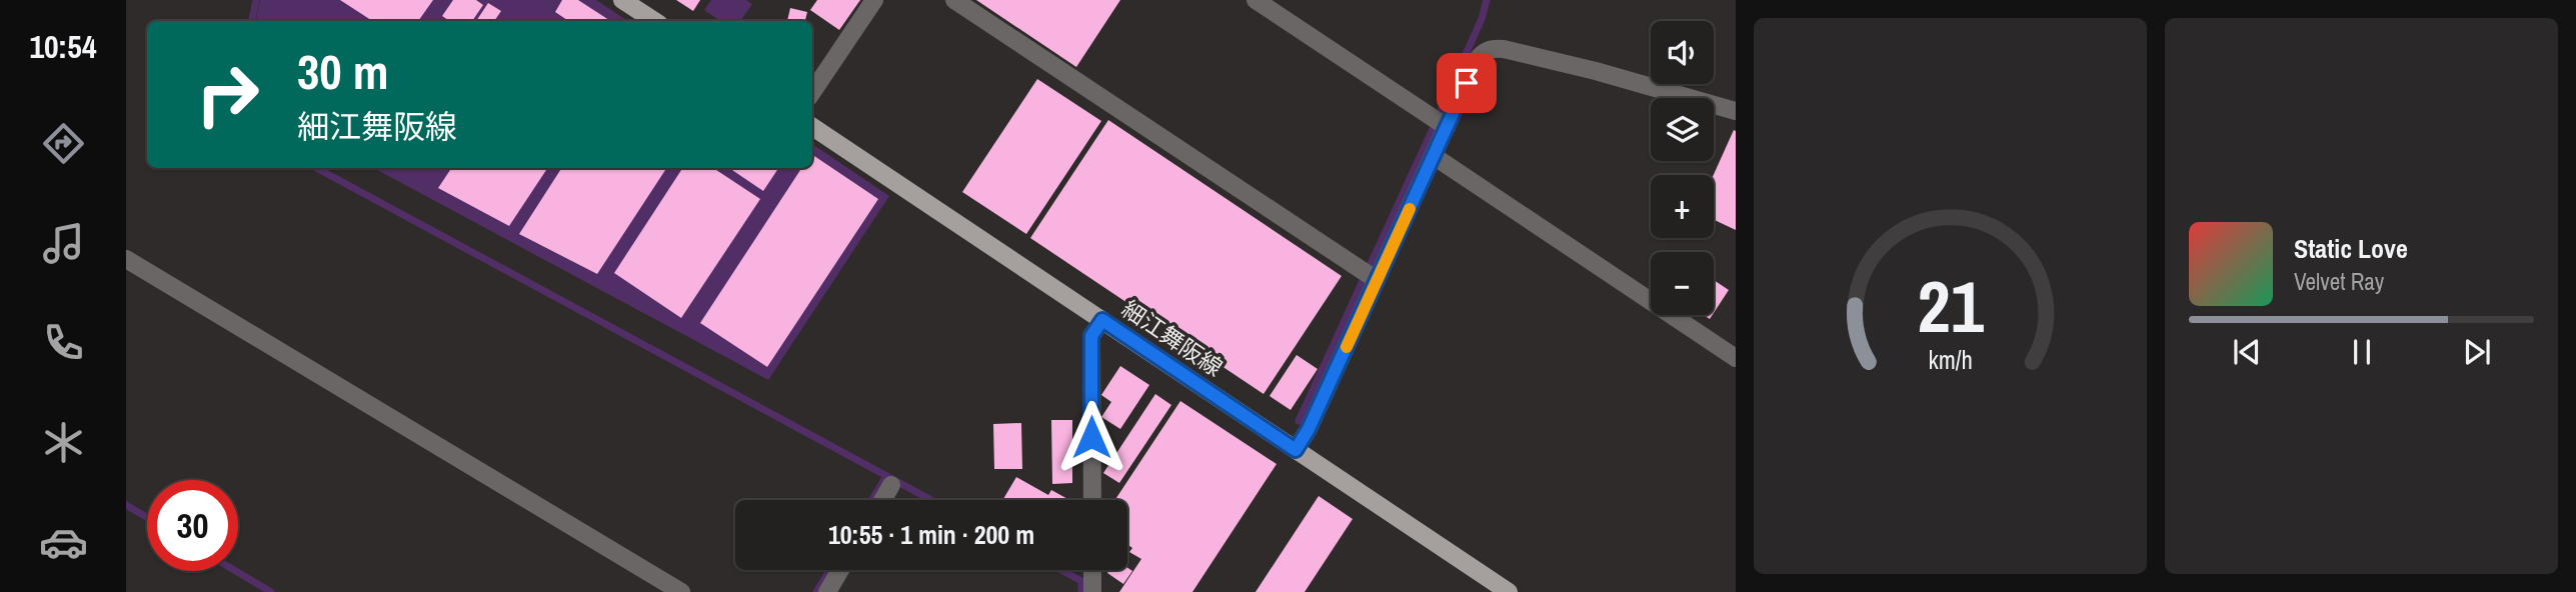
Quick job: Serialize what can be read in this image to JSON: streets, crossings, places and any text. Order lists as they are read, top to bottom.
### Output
{
  "streets": {
    "main road": ["細江舞阪線"]
  },
  "page": {
    "tabs": "10:54",
    "map_buttons": ["+", "−"],
    "turn": ["30 m", "細江舞阪線"],
    "song": ["Static Love", "Velvet Ray"],
    "limit": "30",
    "trip": "10:55 · 1 min · 200 m",
    "gauge": ["21", "km/h"]
  }
}
